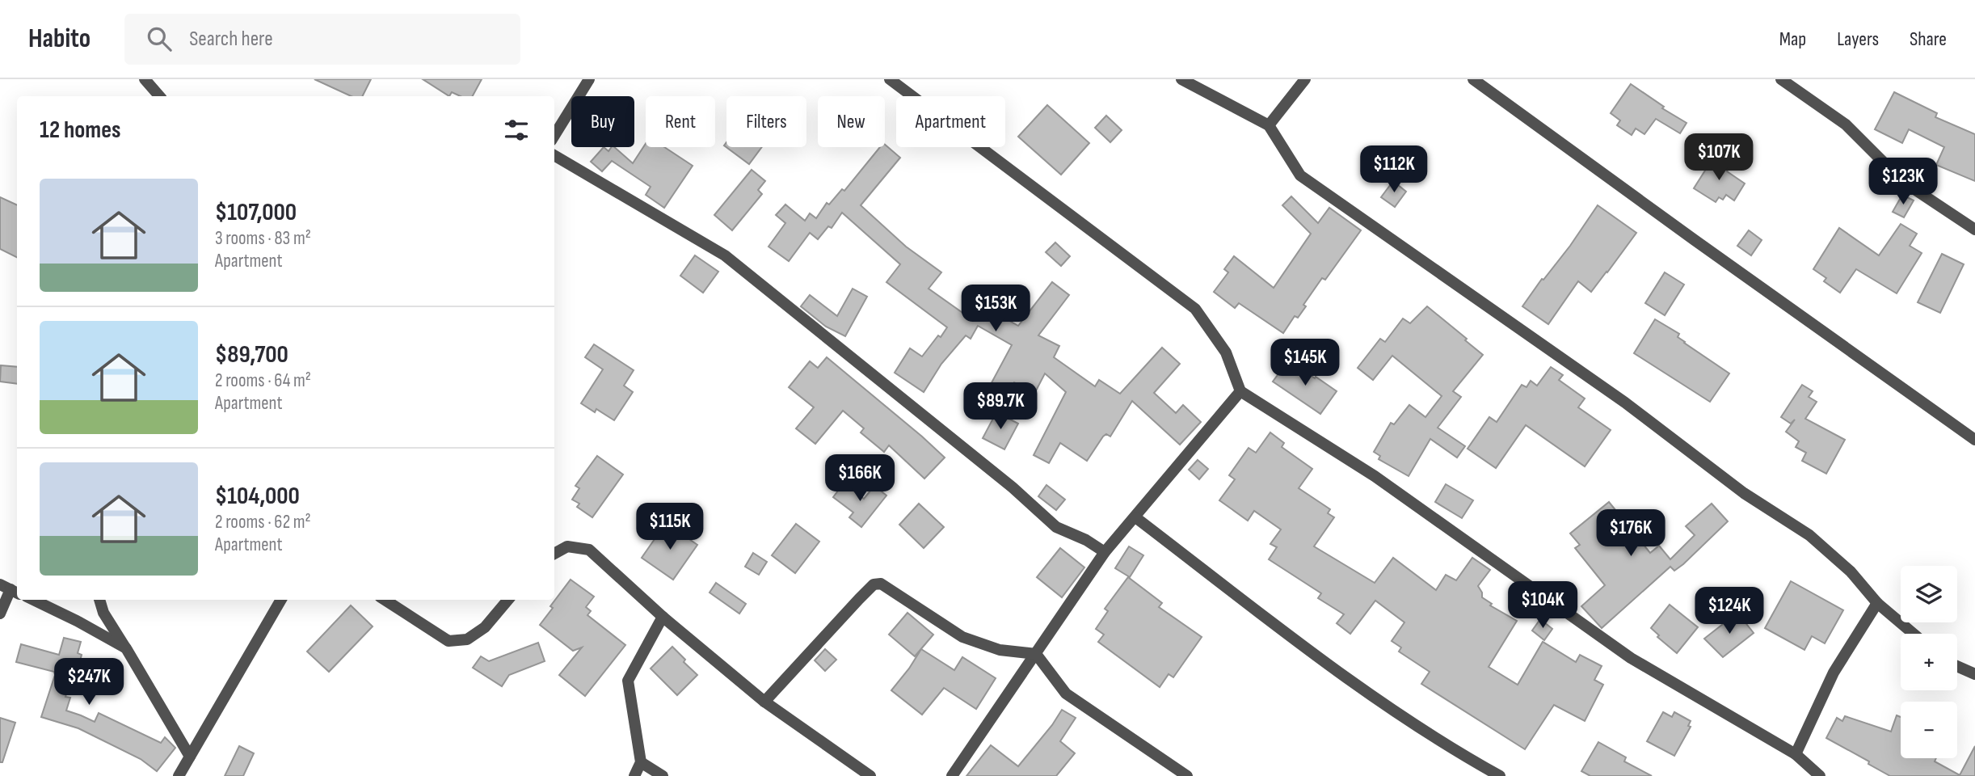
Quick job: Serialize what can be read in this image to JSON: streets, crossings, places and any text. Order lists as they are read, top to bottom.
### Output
{
  "page": {
    "header": "Habito",
    "search": "Search here",
    "nav": ["Map", "Layers", "Share"],
    "chip": [
      "Buy",
      "Rent",
      "Filters",
      "New",
      "Apartment"
    ],
    "heading": "12 homes",
    "price": [
      "$107K",
      "$112K",
      "$123K",
      "$153K",
      "$145K",
      "$89.7K",
      "$166K",
      "$115K",
      "$176K",
      "$104K",
      "$124K",
      "$247K"
    ],
    "list": [
      {
        "name": "$107,000",
        "note": "3 rooms · 83 m² · Apartment"
      },
      {
        "name": "$89,700",
        "note": "2 rooms · 64 m² · Apartment"
      },
      {
        "name": "$104,000",
        "note": "2 rooms · 62 m² · Apartment"
      }
    ],
    "map_buttons": ["+", "−"]
  }
}
